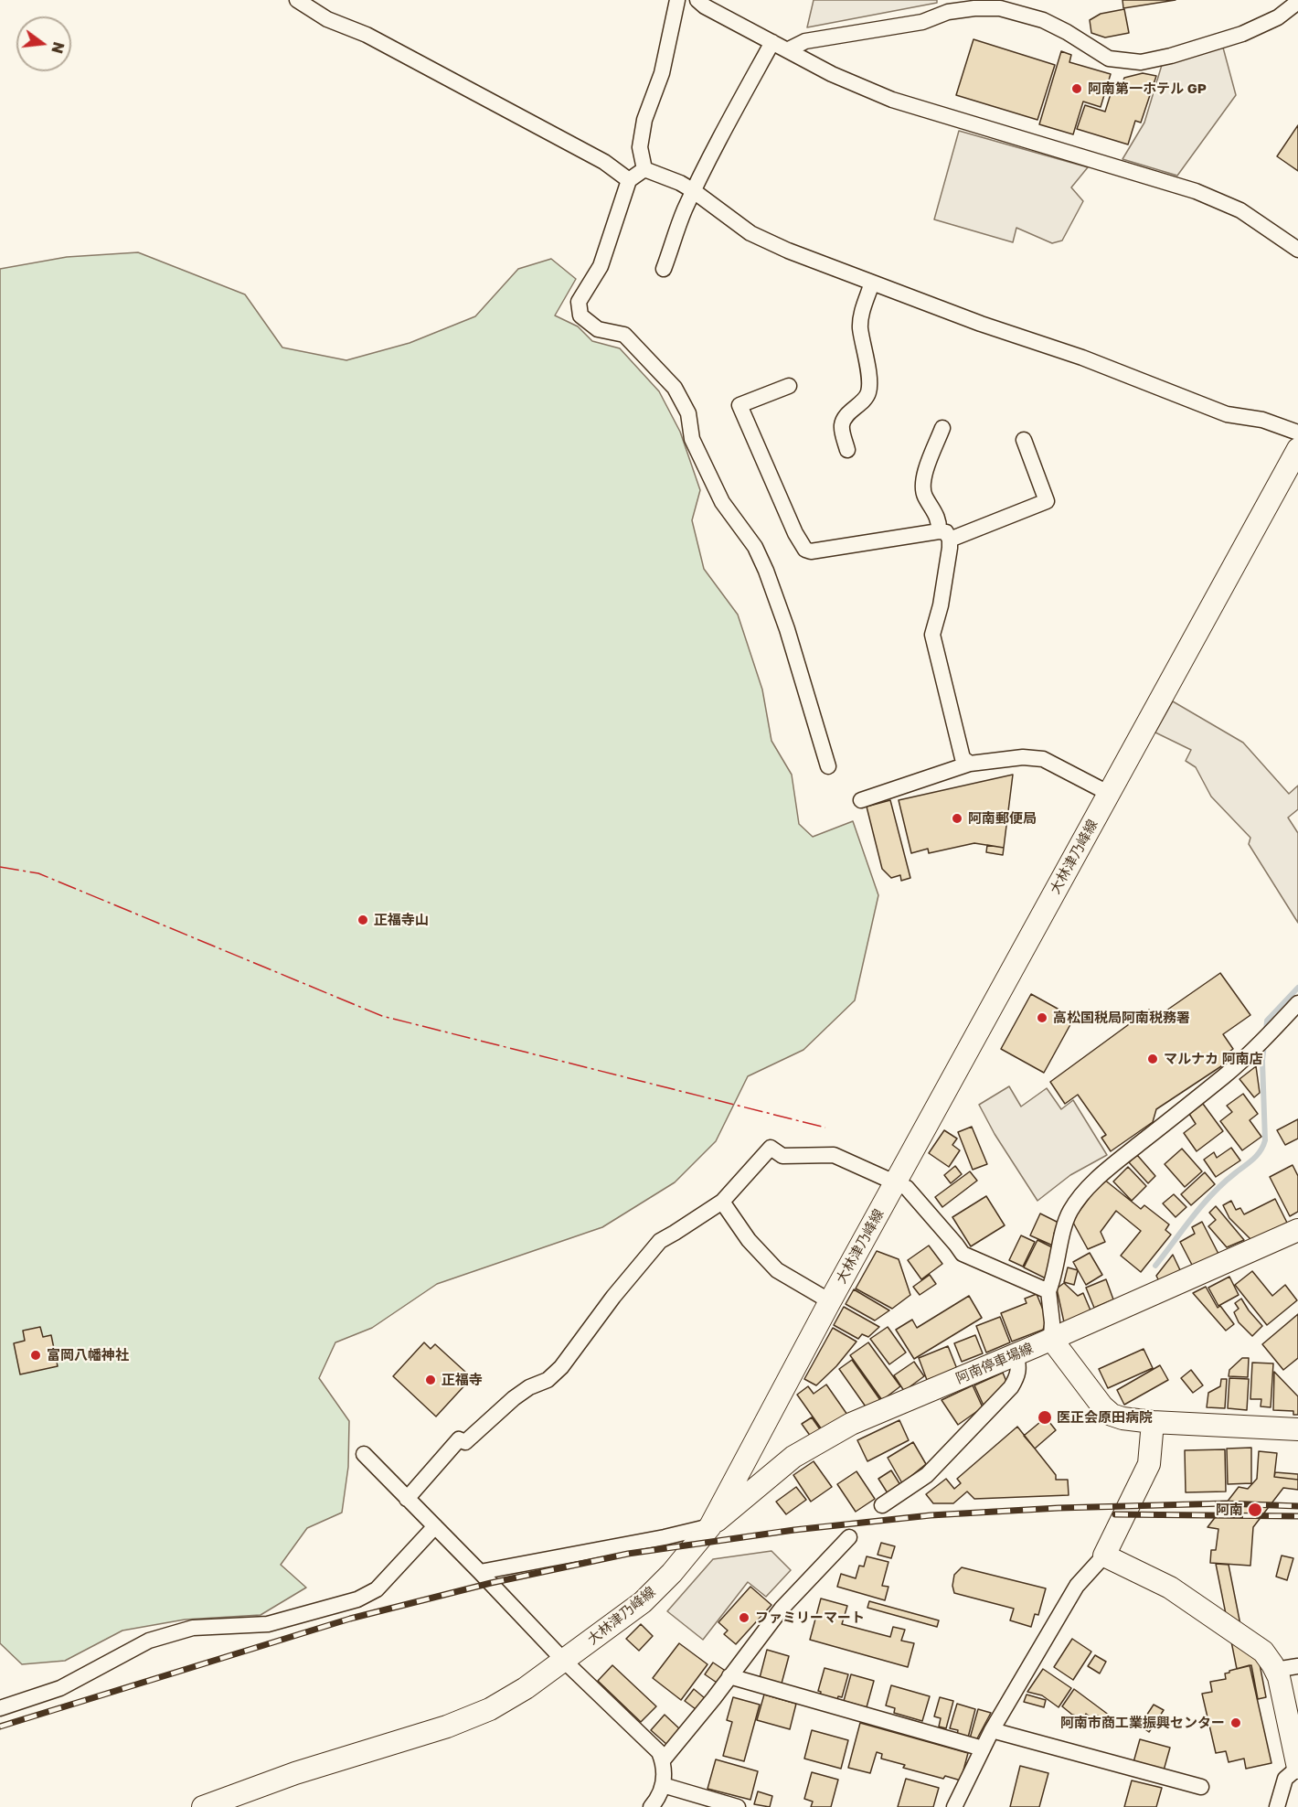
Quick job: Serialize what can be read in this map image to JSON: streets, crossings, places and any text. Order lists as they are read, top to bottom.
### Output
{
  "streets": {
    "main road": ["大林津乃峰線", "阿南停車場線"]
  },
  "crossings": [
    ["大林津乃峰線", "阿南停車場線"]
  ],
  "places": [
    "阿南第一ホテル GP",
    "阿南郵便局",
    "正福寺山",
    "高松国税局阿南税務署",
    "マルナカ 阿南店",
    "富岡八幡神社",
    "正福寺",
    "医正会原田病院",
    "阿南",
    "ファミリーマート",
    "阿南市商工業振興センター"
  ],
  "north": "right"
}
